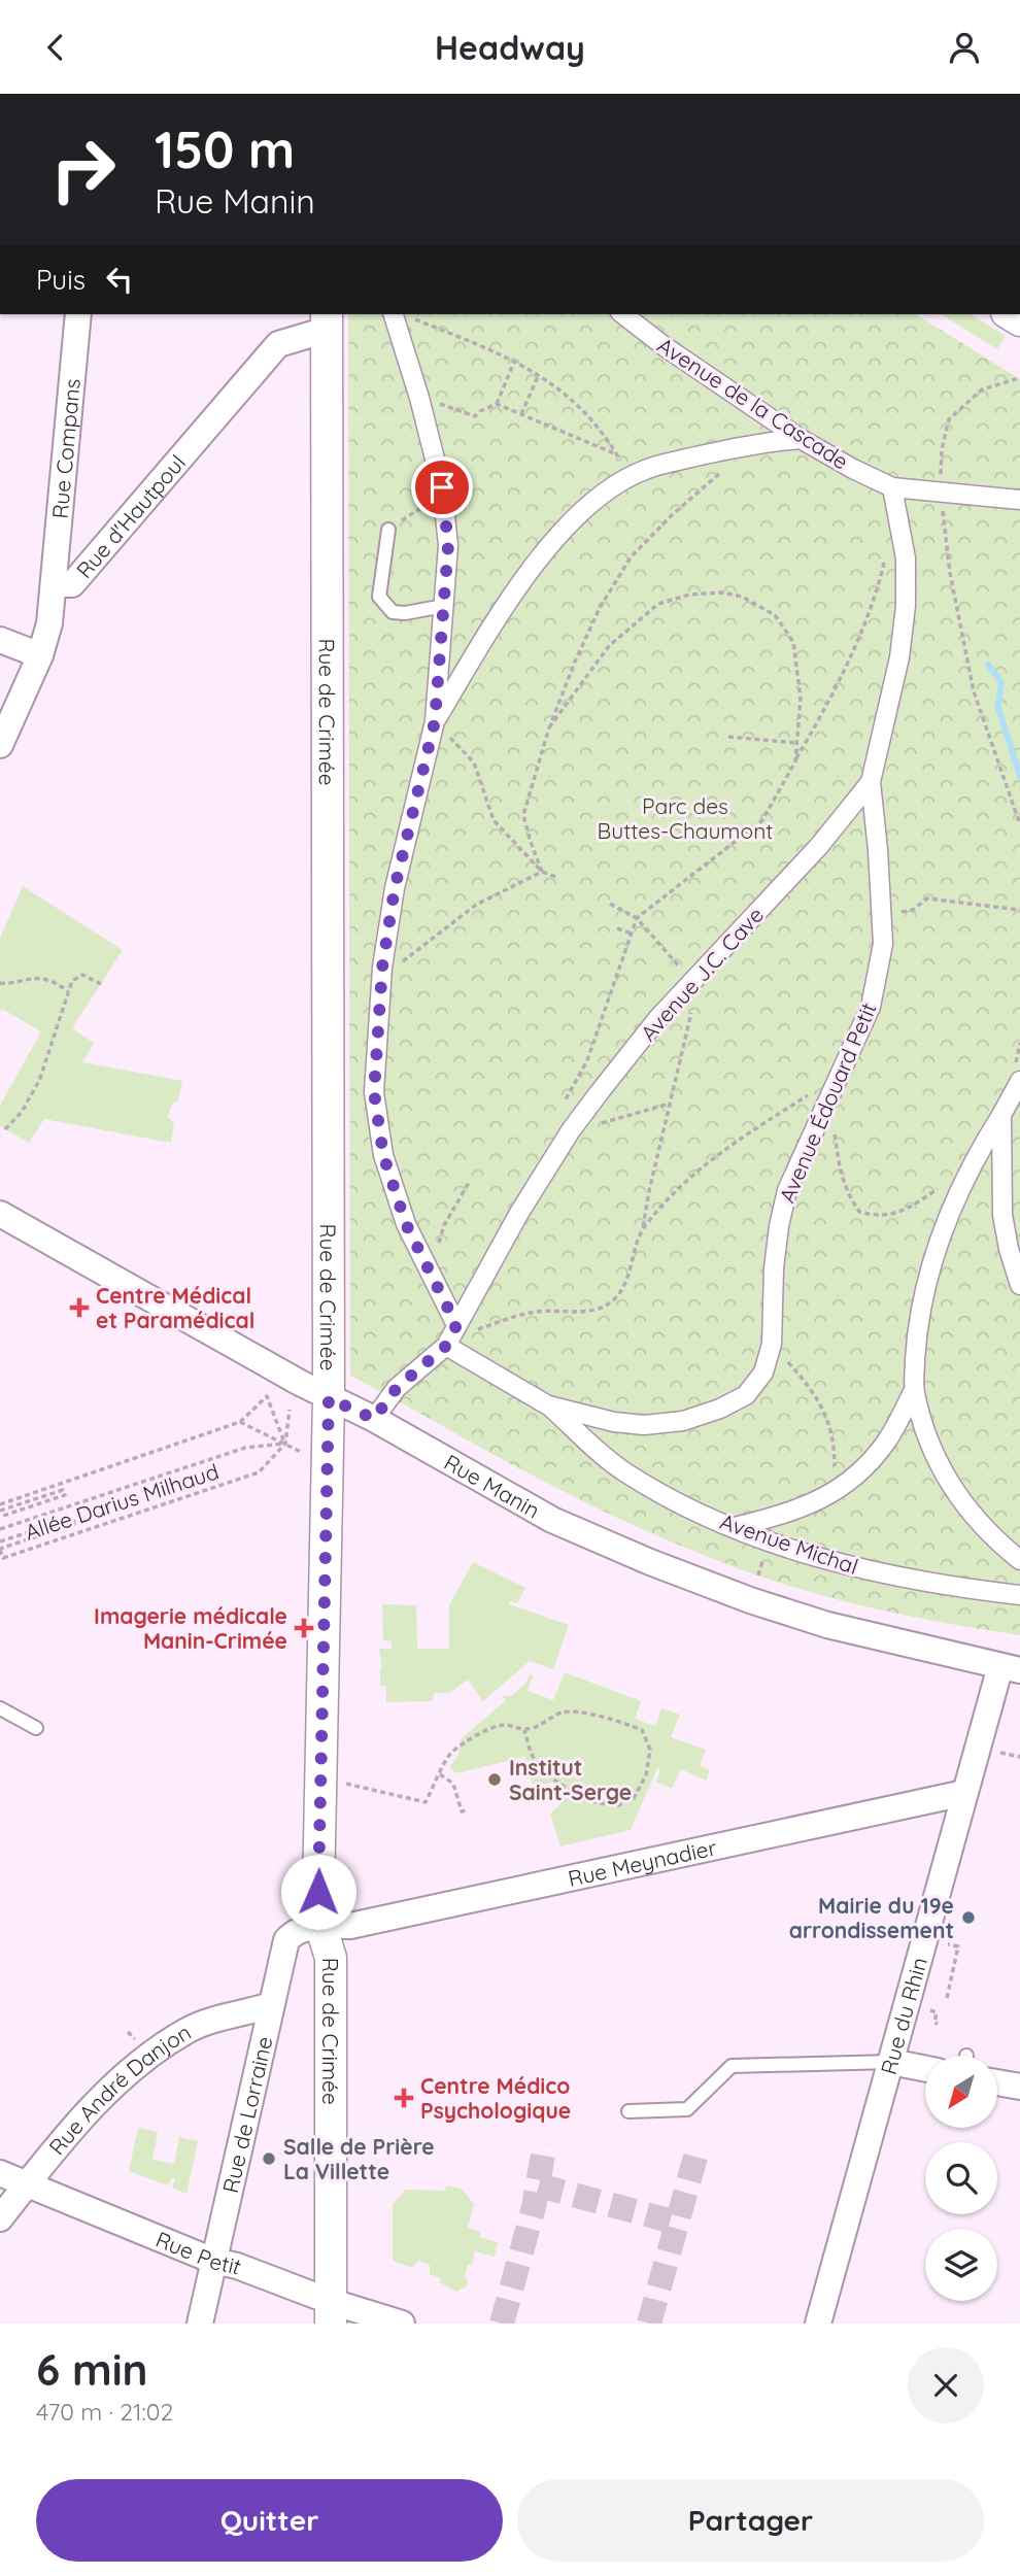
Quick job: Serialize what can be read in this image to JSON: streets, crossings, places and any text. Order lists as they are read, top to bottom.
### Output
{
  "streets": {
    "street": [
      "Avenue de la Cascade",
      "Rue Compans",
      "Rue d'Hautpoul",
      "Rue de Crimée",
      "Avenue J.C. Cave",
      "Avenue Édouard Petit",
      "Rue Manin",
      "Avenue Michal",
      "Rue Meynadier",
      "Rue du Rhin",
      "Rue André Danjon",
      "Rue de Lorraine",
      "Rue Petit"
    ],
    "path": ["Allée Darius Milhaud"]
  },
  "crossings": [
    ["Avenue de la Cascade", "Avenue J.C. Cave"],
    ["Rue Compans", "Rue d'Hautpoul"],
    ["Rue d'Hautpoul", "Rue de Crimée"],
    ["Rue de Crimée", "Rue Manin"],
    ["Rue de Crimée", "Rue Meynadier"],
    ["Rue de Crimée", "Rue de Lorraine"],
    ["Rue de Crimée", "Rue Petit"],
    ["Avenue J.C. Cave", "Avenue Édouard Petit"],
    ["Avenue J.C. Cave", "Rue Manin"],
    ["Avenue Édouard Petit", "Avenue Michal"],
    ["Rue Manin", "Rue du Rhin"],
    ["Rue Meynadier", "Rue du Rhin"],
    ["Rue Meynadier", "Rue de Lorraine"],
    ["Rue André Danjon", "Rue de Lorraine"],
    ["Rue André Danjon", "Rue Petit"],
    ["Rue de Lorraine", "Rue Petit"]
  ],
  "parks": ["Parc des Buttes-Chaumont"],
  "places": {
    "health": ["Centre Médical et Paramédical", "Imagerie médicale Manin-Crimée", "Centre Médico Psychologique"],
    "other": ["Institut Saint-Serge", "Mairie du 19e arrondissement", "Salle de Prière La Villette"]
  },
  "north": "bottom left",
  "page": {
    "header": "Headway",
    "turn": ["150 m", "Rue Manin"],
    "then": "Puis",
    "heading": ["6 min", "470 m · 21:02"],
    "buttons": ["Quitter", "Partager"]
  }
}
